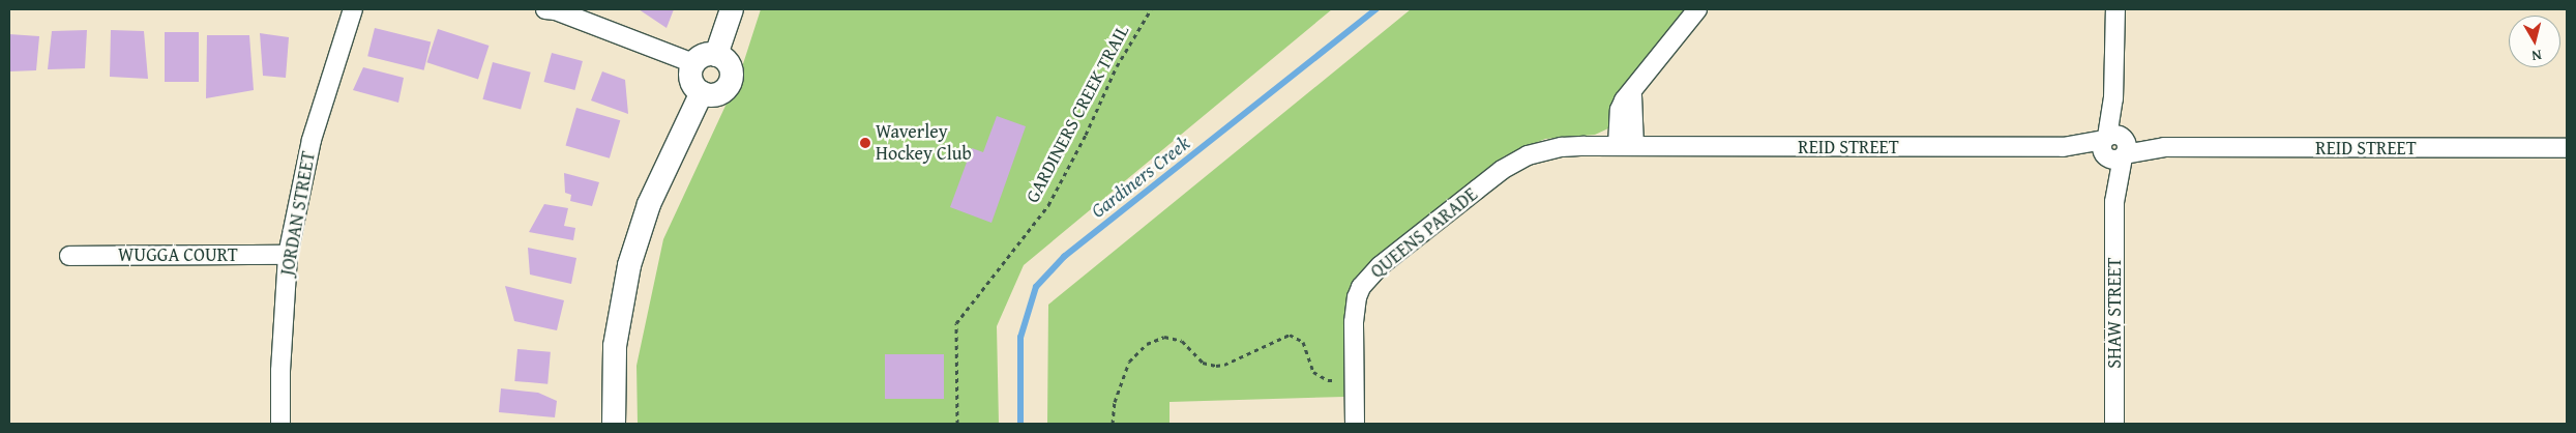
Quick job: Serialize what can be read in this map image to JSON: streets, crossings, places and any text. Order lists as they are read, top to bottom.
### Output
{
  "streets": {
    "street": [
      "REID STREET",
      "JORDAN STREET",
      "QUEENS PARADE",
      "WUGGA COURT",
      "SHAW STREET"
    ],
    "path": ["GARDINERS CREEK TRAIL"]
  },
  "crossings": [
    ["REID STREET", "QUEENS PARADE"],
    ["REID STREET", "SHAW STREET"],
    ["JORDAN STREET", "WUGGA COURT"]
  ],
  "water": ["Gardiners Creek"],
  "places": ["Waverley Hockey Club"],
  "north": "bottom"
}
